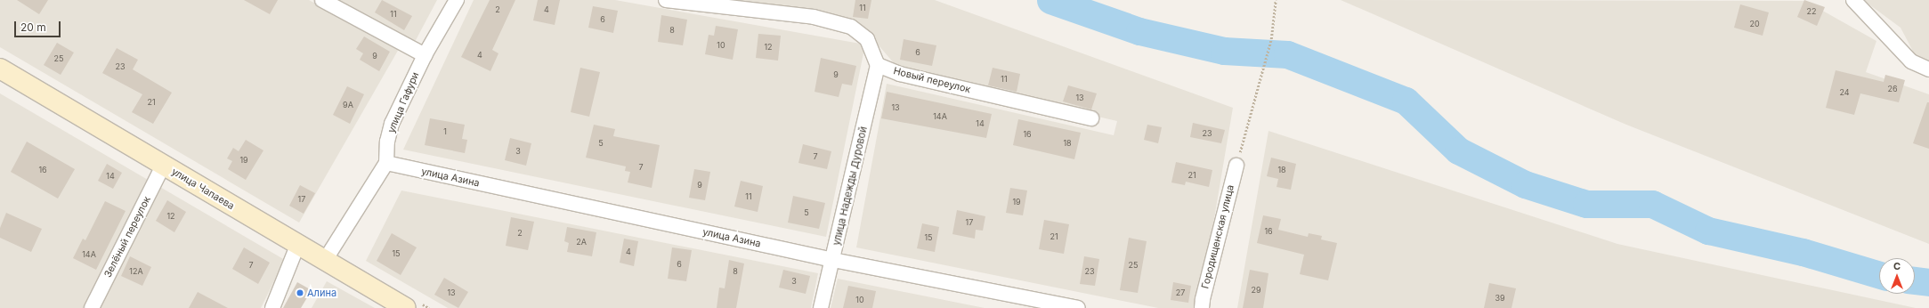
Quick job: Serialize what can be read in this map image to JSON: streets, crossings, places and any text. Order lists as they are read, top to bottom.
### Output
{
  "streets": {
    "street": [
      "Новый переулок",
      "улица Гафури",
      "улица Азина",
      "улица Надежды Дуровой",
      "улица Чапаева",
      "Зелёный переулок",
      "Городищенская улица"
    ]
  },
  "crossings": [
    ["Новый переулок", "улица Надежды Дуровой"],
    ["улица Гафури", "улица Азина"],
    ["улица Гафури", "улица Чапаева"],
    ["улица Азина", "улица Надежды Дуровой"],
    ["улица Чапаева", "Зелёный переулок"]
  ],
  "places": ["Алина"],
  "house_numbers": [
    "11",
    "2",
    "4",
    "22",
    "11",
    "6",
    "20",
    "8",
    "10",
    "12",
    "6",
    "4",
    "9",
    "25",
    "23",
    "9",
    "11",
    "26",
    "24",
    "13",
    "21",
    "9А",
    "13",
    "14А",
    "14",
    "1",
    "23",
    "16",
    "5",
    "18",
    "3",
    "7",
    "19",
    "7",
    "16",
    "18",
    "21",
    "14",
    "9",
    "11",
    "17",
    "19",
    "5",
    "12",
    "17",
    "16",
    "2",
    "21",
    "15",
    "2А",
    "4",
    "15",
    "14А",
    "6",
    "7",
    "25",
    "12А",
    "8",
    "23",
    "3",
    "29",
    "13",
    "27",
    "39",
    "10"
  ],
  "scale_bar": "20 m",
  "north": "top"
}
